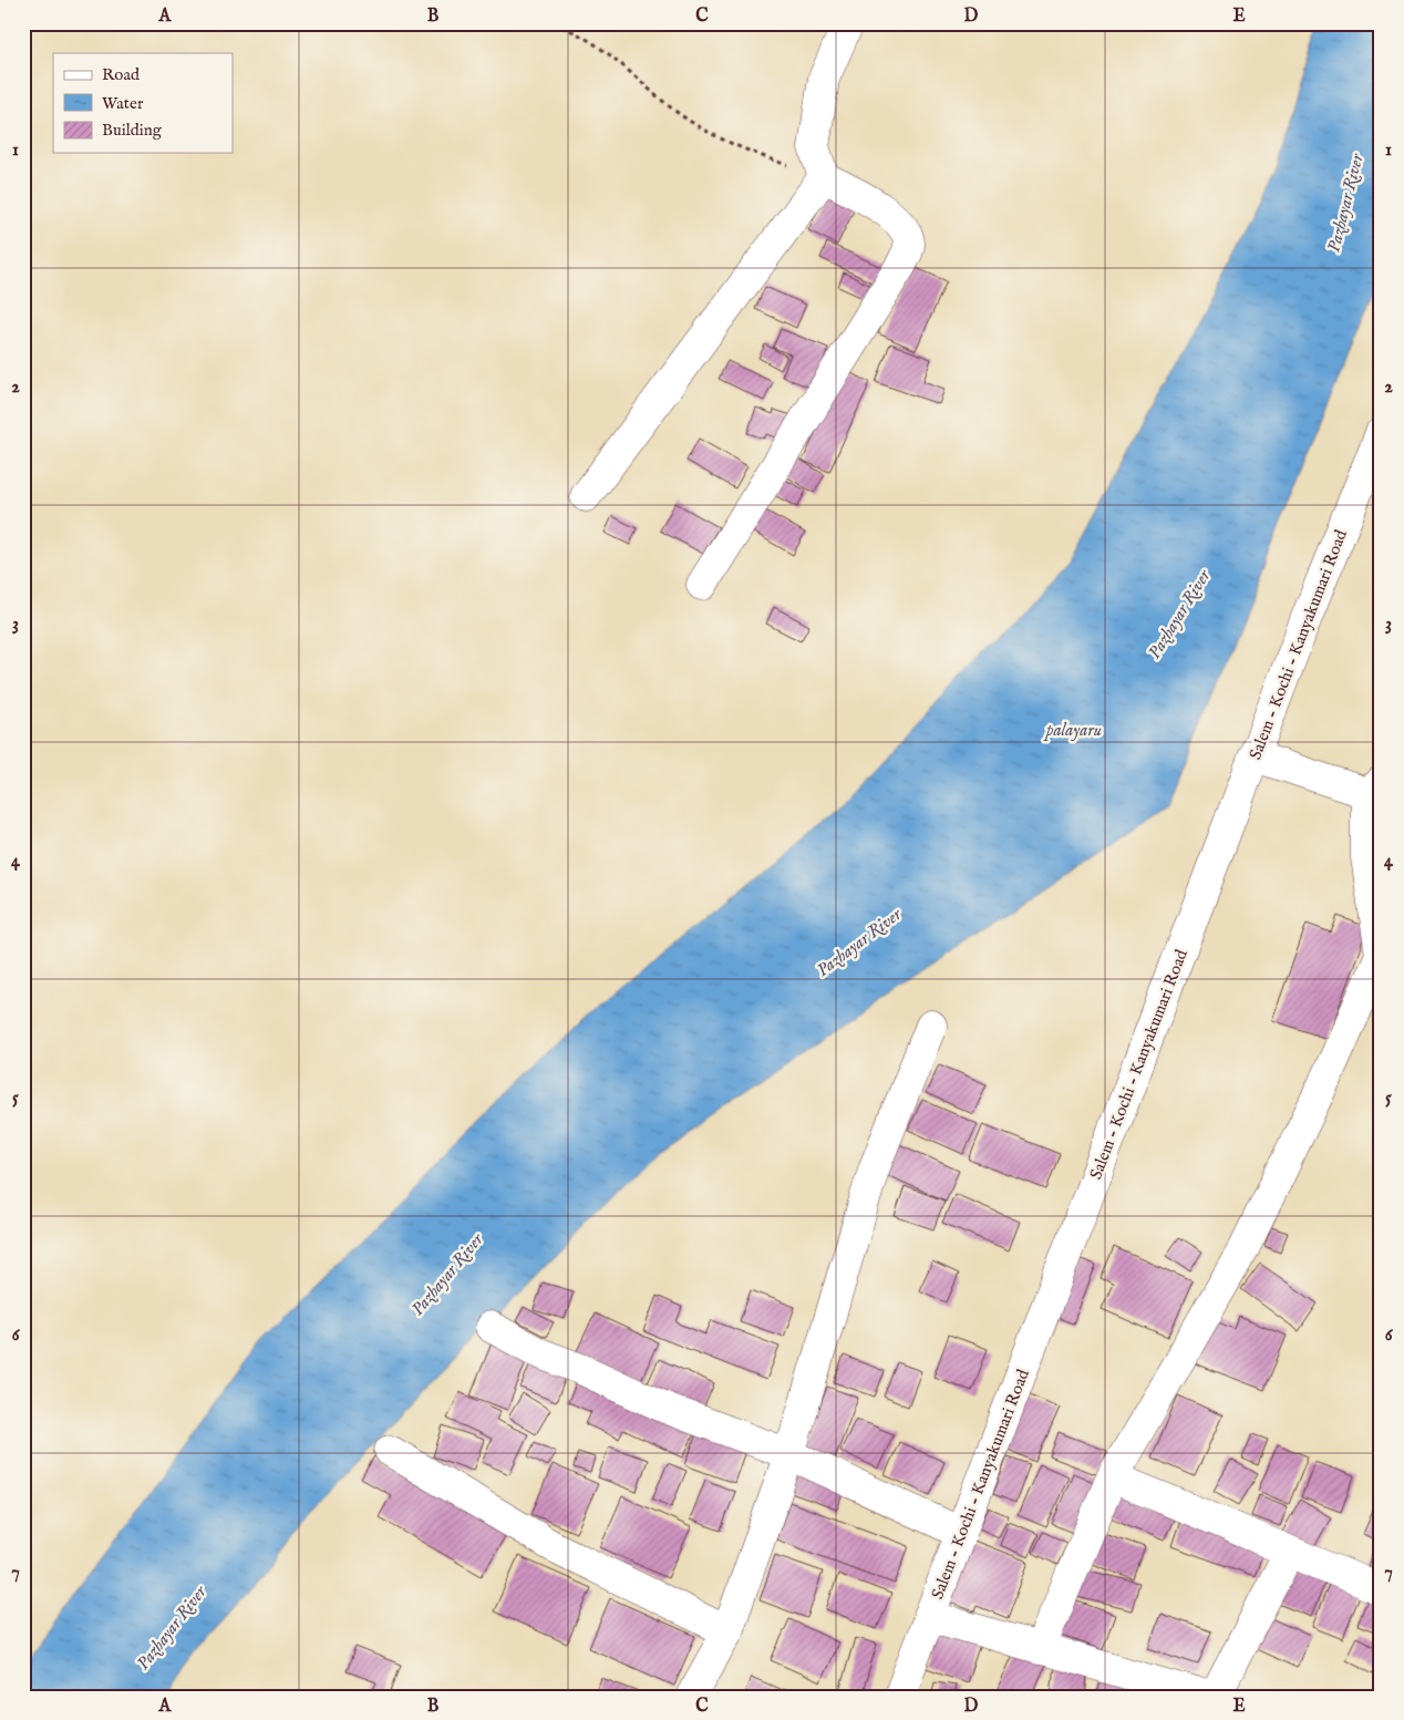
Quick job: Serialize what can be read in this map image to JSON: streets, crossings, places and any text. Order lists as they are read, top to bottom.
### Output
{
  "streets": {
    "street": ["Salem - Kochi - Kanyakumari Road"]
  },
  "water": ["Pazhayar River", "palayaru"],
  "legend": ["Road", "Water", "Building"],
  "grid": {
    "columns": [
      "A",
      "B",
      "C",
      "D",
      "E"
    ],
    "rows": [
      "1",
      "2",
      "3",
      "4",
      "5",
      "6",
      "7"
    ]
  }
}
